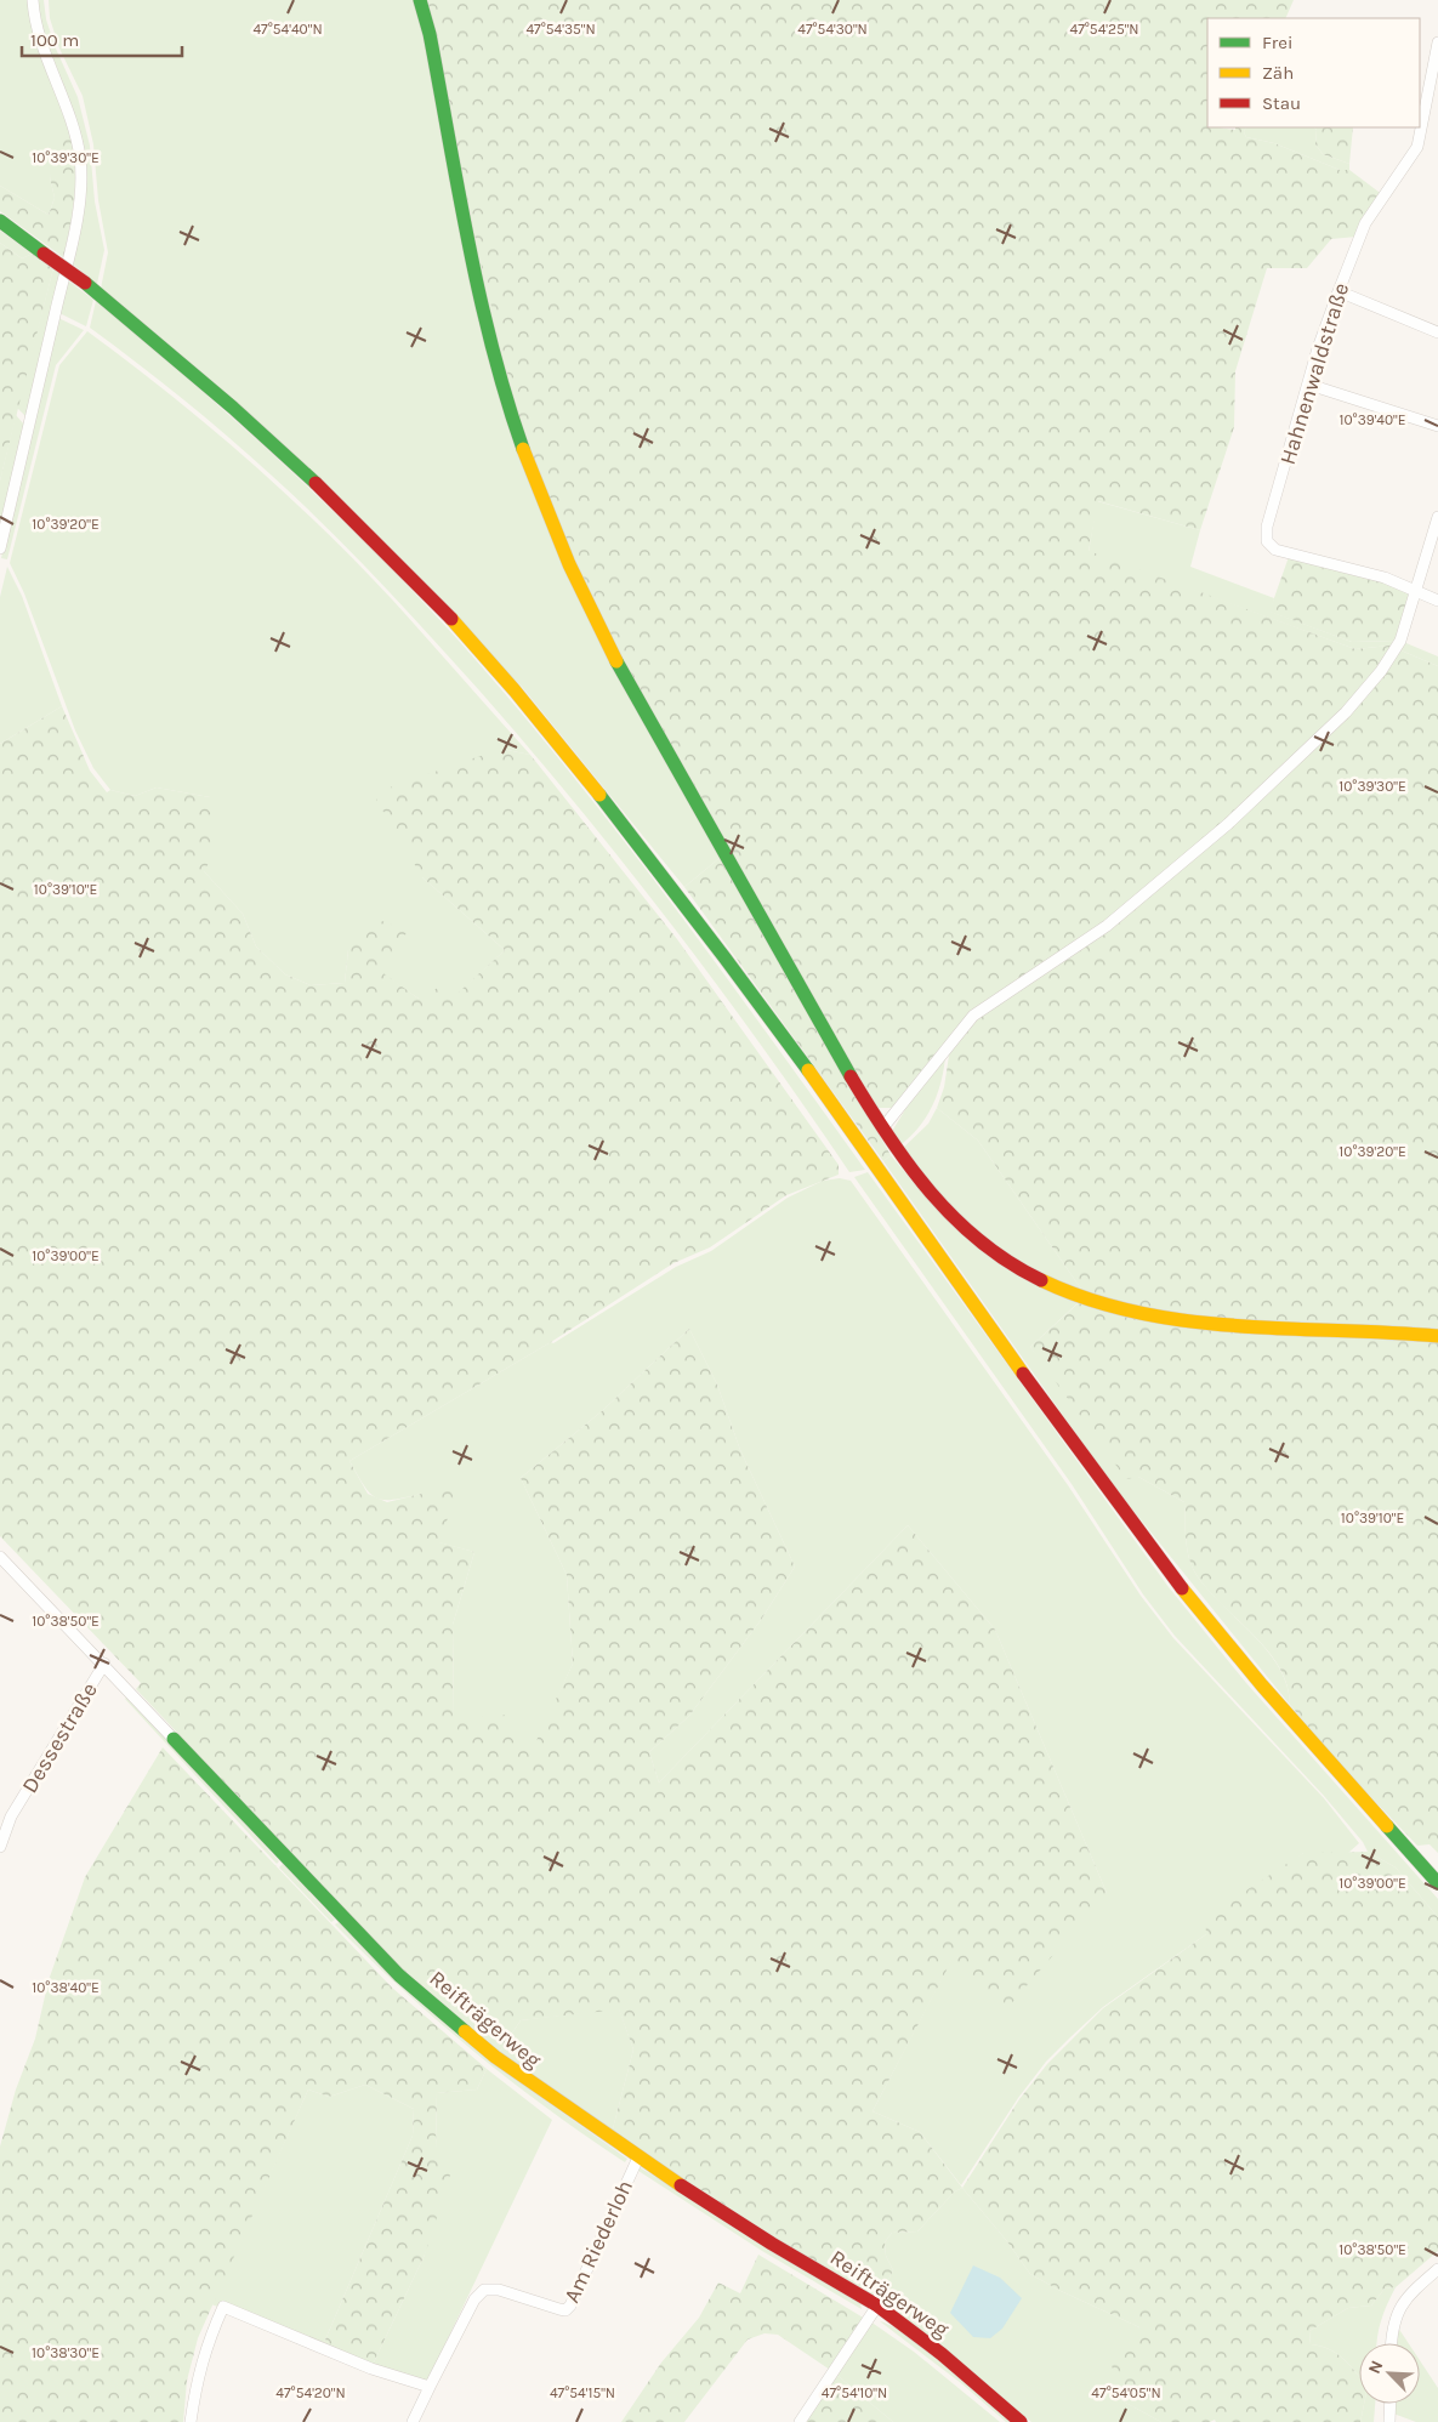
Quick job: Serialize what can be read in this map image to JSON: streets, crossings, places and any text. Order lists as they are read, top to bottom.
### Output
{
  "streets": {
    "main road": ["Reifträgerweg"],
    "street": ["Hahnenwaldstraße", "Dessestraße", "Am Riederloh"]
  },
  "crossings": [
    ["Dessestraße", "Reifträgerweg"],
    ["Reifträgerweg", "Am Riederloh"]
  ],
  "legend": ["Frei", "Zäh", "Stau"],
  "scale_bar": "100 m",
  "north": "top left",
  "coordinates": [
    "47°54'40\"N",
    "47°54'30\"N",
    "47°54'25\"N",
    "47°54'35\"N",
    "10°39'30\"E",
    "10°39'40\"E",
    "10°39'20\"E",
    "10°39'10\"E",
    "10°39'00\"E",
    "10°38'50\"E",
    "10°38'40\"E",
    "10°38'30\"E",
    "47°54'20\"N",
    "47°54'15\"N",
    "47°54'10\"N",
    "47°54'05\"N"
  ]
}
